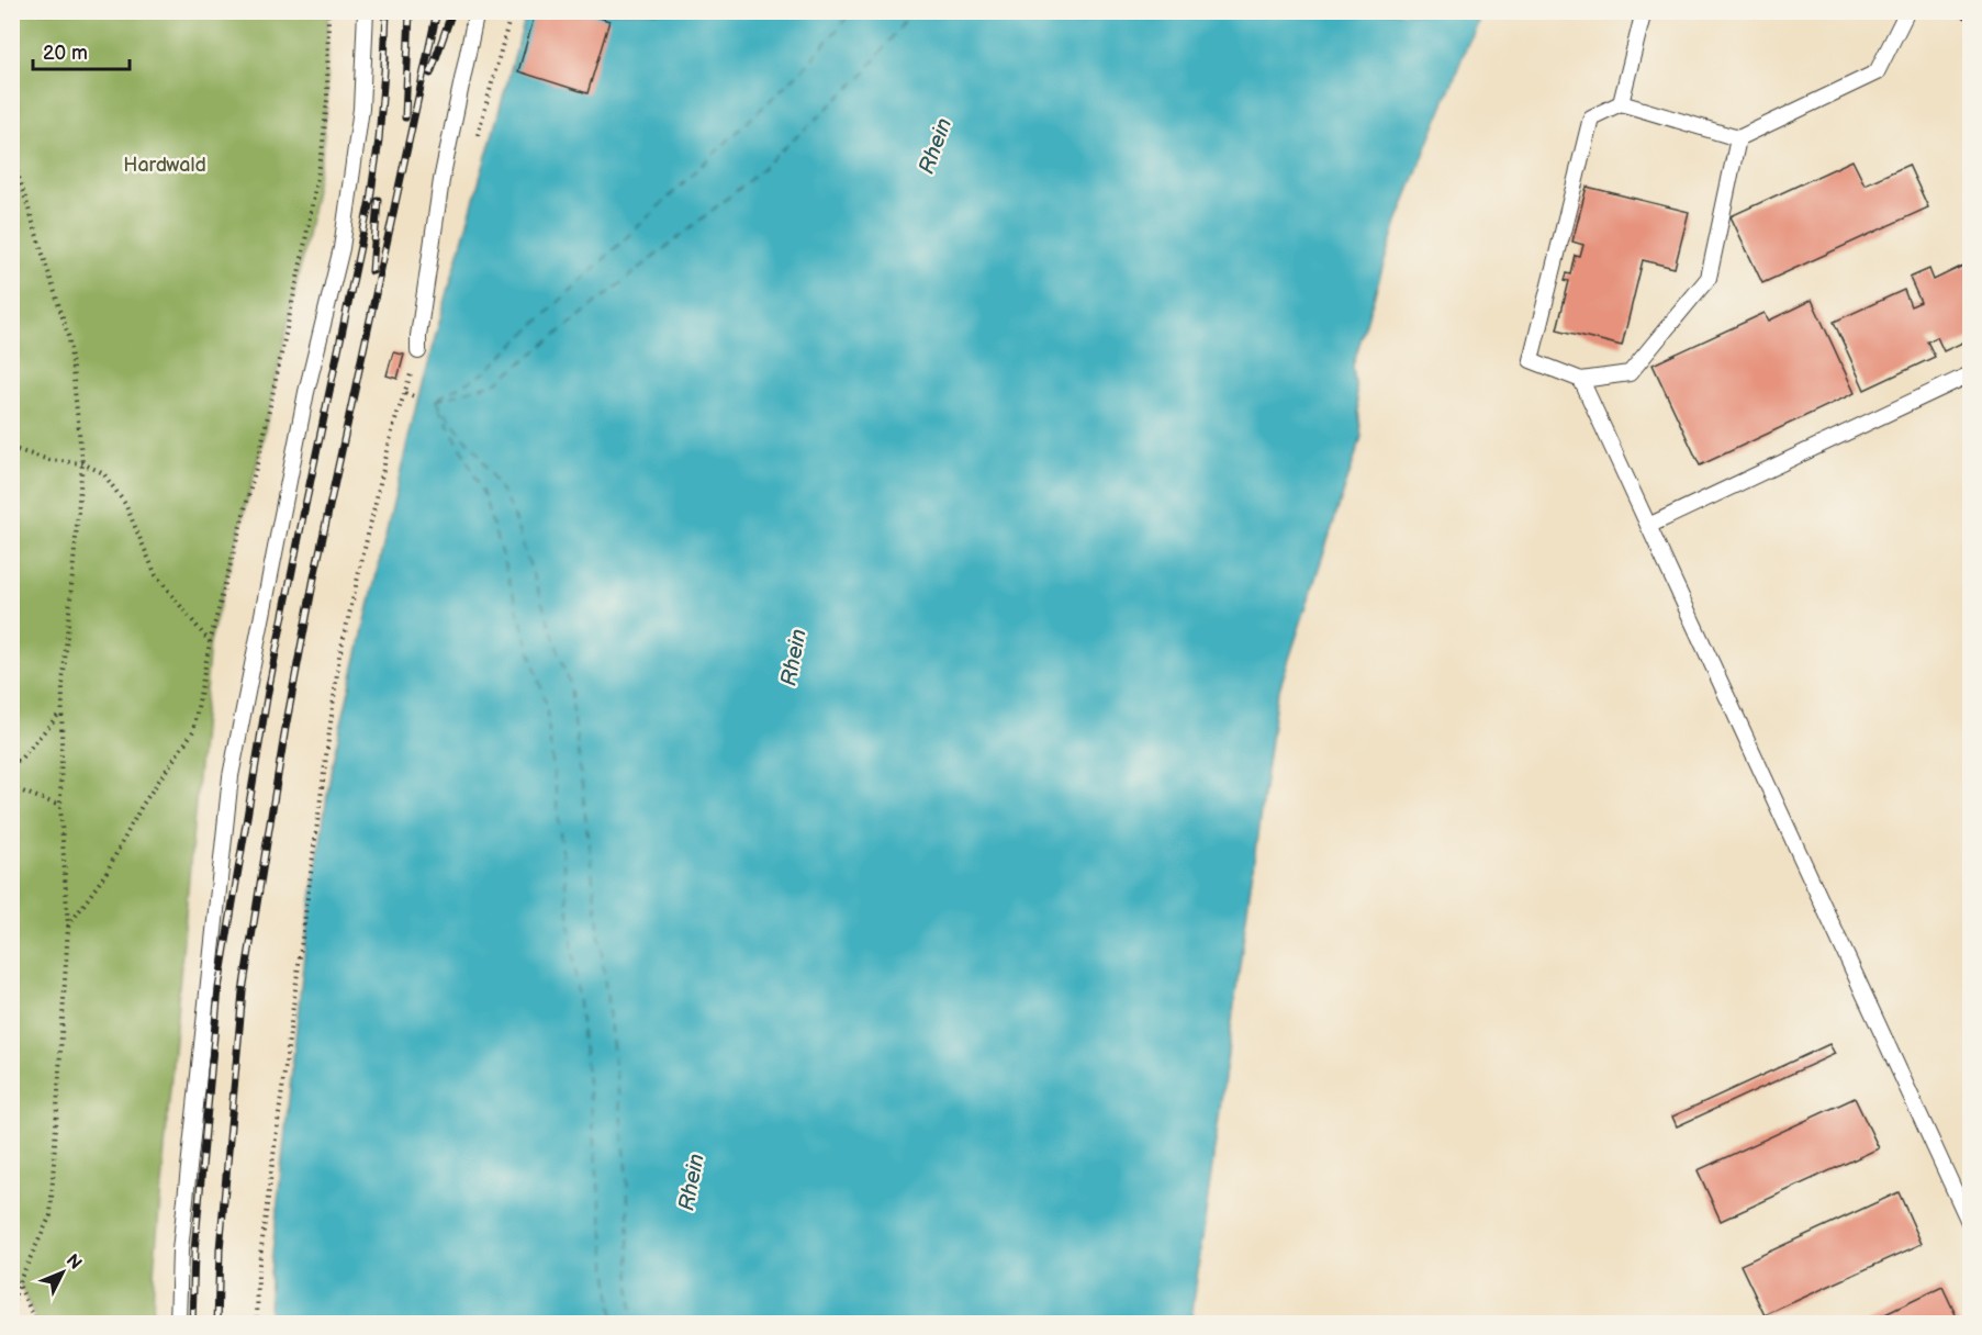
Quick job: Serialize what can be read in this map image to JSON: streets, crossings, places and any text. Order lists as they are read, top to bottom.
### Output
{
  "water": ["Rhein"],
  "parks": ["Hardwald"],
  "scale_bar": "20 m",
  "north": "top right"
}
